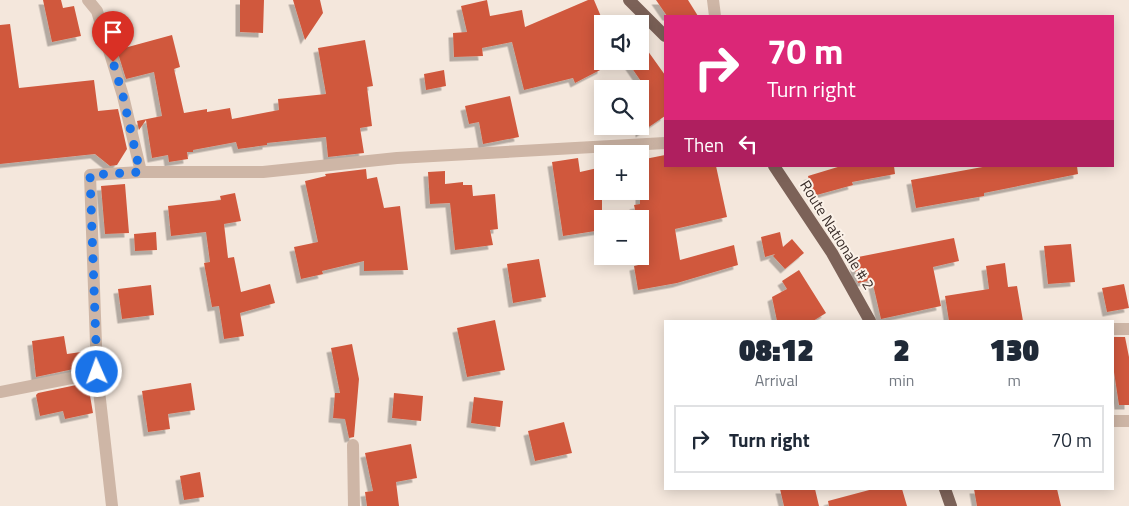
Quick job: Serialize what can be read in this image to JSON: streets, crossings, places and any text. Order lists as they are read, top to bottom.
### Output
{
  "streets": {
    "main road": ["Route Nationale # 2"]
  },
  "page": {
    "map_buttons": ["+", "−"],
    "turn": ["70 m", "Turn right"],
    "then": "Then",
    "eta": [
      "08:12",
      "Arrival",
      "2",
      "min",
      "130",
      "m"
    ],
    "list": [
      {
        "name": "Turn right",
        "value": "70 m"
      }
    ]
  }
}
